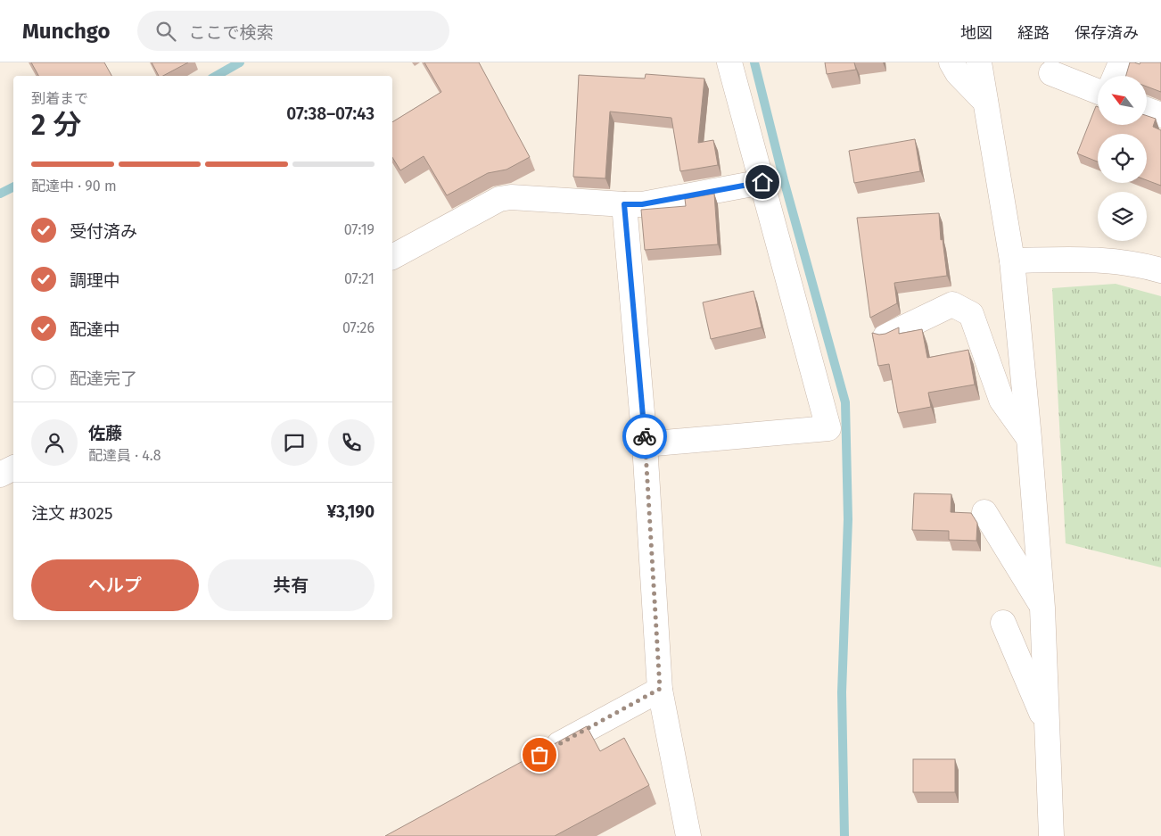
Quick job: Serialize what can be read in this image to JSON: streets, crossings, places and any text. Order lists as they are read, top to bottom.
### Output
{
  "north": "top left",
  "page": {
    "header": "Munchgo",
    "search": "ここで検索",
    "nav": ["地図", "経路", "保存済み"],
    "heading": ["2 分", "到着まで", "07:38–07:43"],
    "panel": [
      "佐藤",
      "配達員 · 4.8",
      "注文 #3025",
      "¥3,190"
    ],
    "bar": "配達中 · 90 m",
    "list": [
      ["受付済み", "07:19"],
      ["調理中", "07:21"],
      ["配達中", "07:26"],
      "配達完了"
    ],
    "buttons": ["ヘルプ", "共有"]
  }
}
